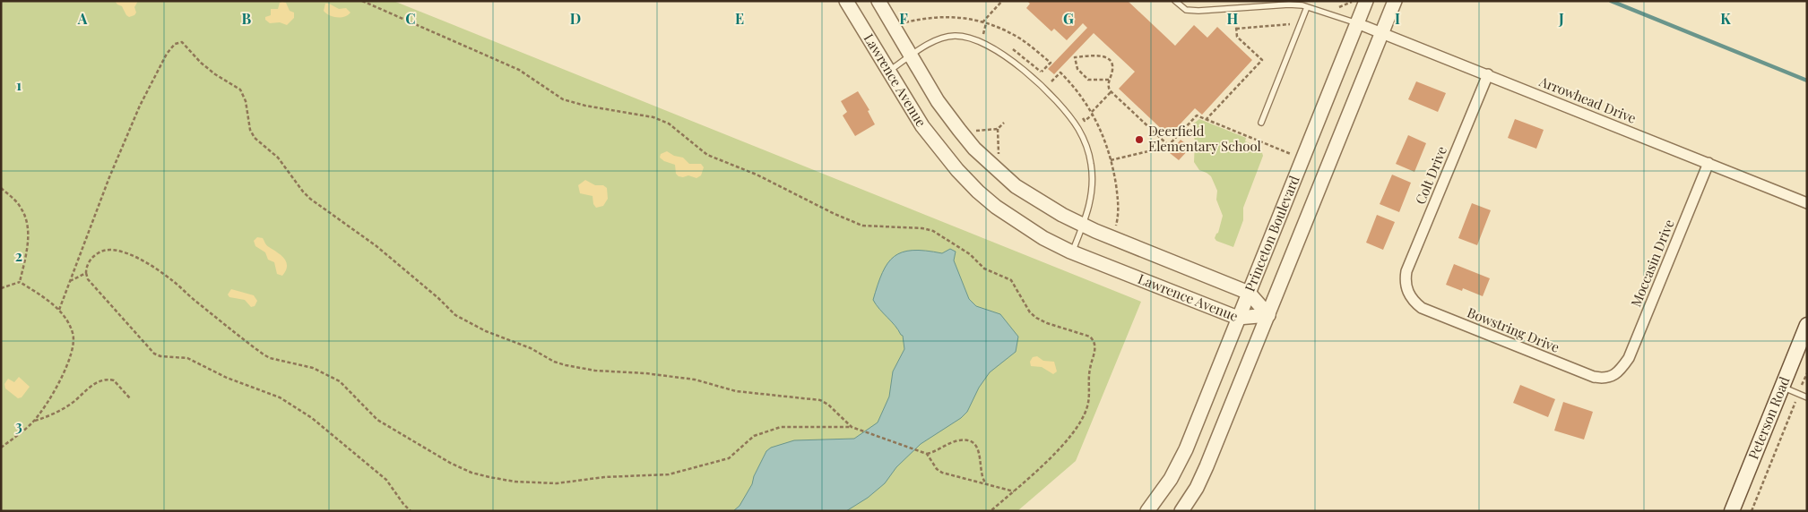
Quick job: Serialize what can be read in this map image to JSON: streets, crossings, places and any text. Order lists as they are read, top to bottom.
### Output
{
  "streets": {
    "main road": ["Peterson Road"],
    "street": [
      "Lawrence Avenue",
      "Arrowhead Drive",
      "Colt Drive",
      "Princeton Boulevard",
      "Moccasin Drive",
      "Bowstring Drive"
    ]
  },
  "crossings": [
    ["Lawrence Avenue", "Princeton Boulevard"],
    ["Arrowhead Drive", "Colt Drive"],
    ["Arrowhead Drive", "Princeton Boulevard"],
    ["Arrowhead Drive", "Moccasin Drive"],
    ["Colt Drive", "Bowstring Drive"],
    ["Moccasin Drive", "Bowstring Drive"]
  ],
  "places": ["Deerfield Elementary School"],
  "grid": {
    "columns": [
      "A",
      "B",
      "C",
      "D",
      "E",
      "F",
      "G",
      "H",
      "I",
      "J",
      "K"
    ],
    "rows": ["1", "2", "3"]
  }
}
